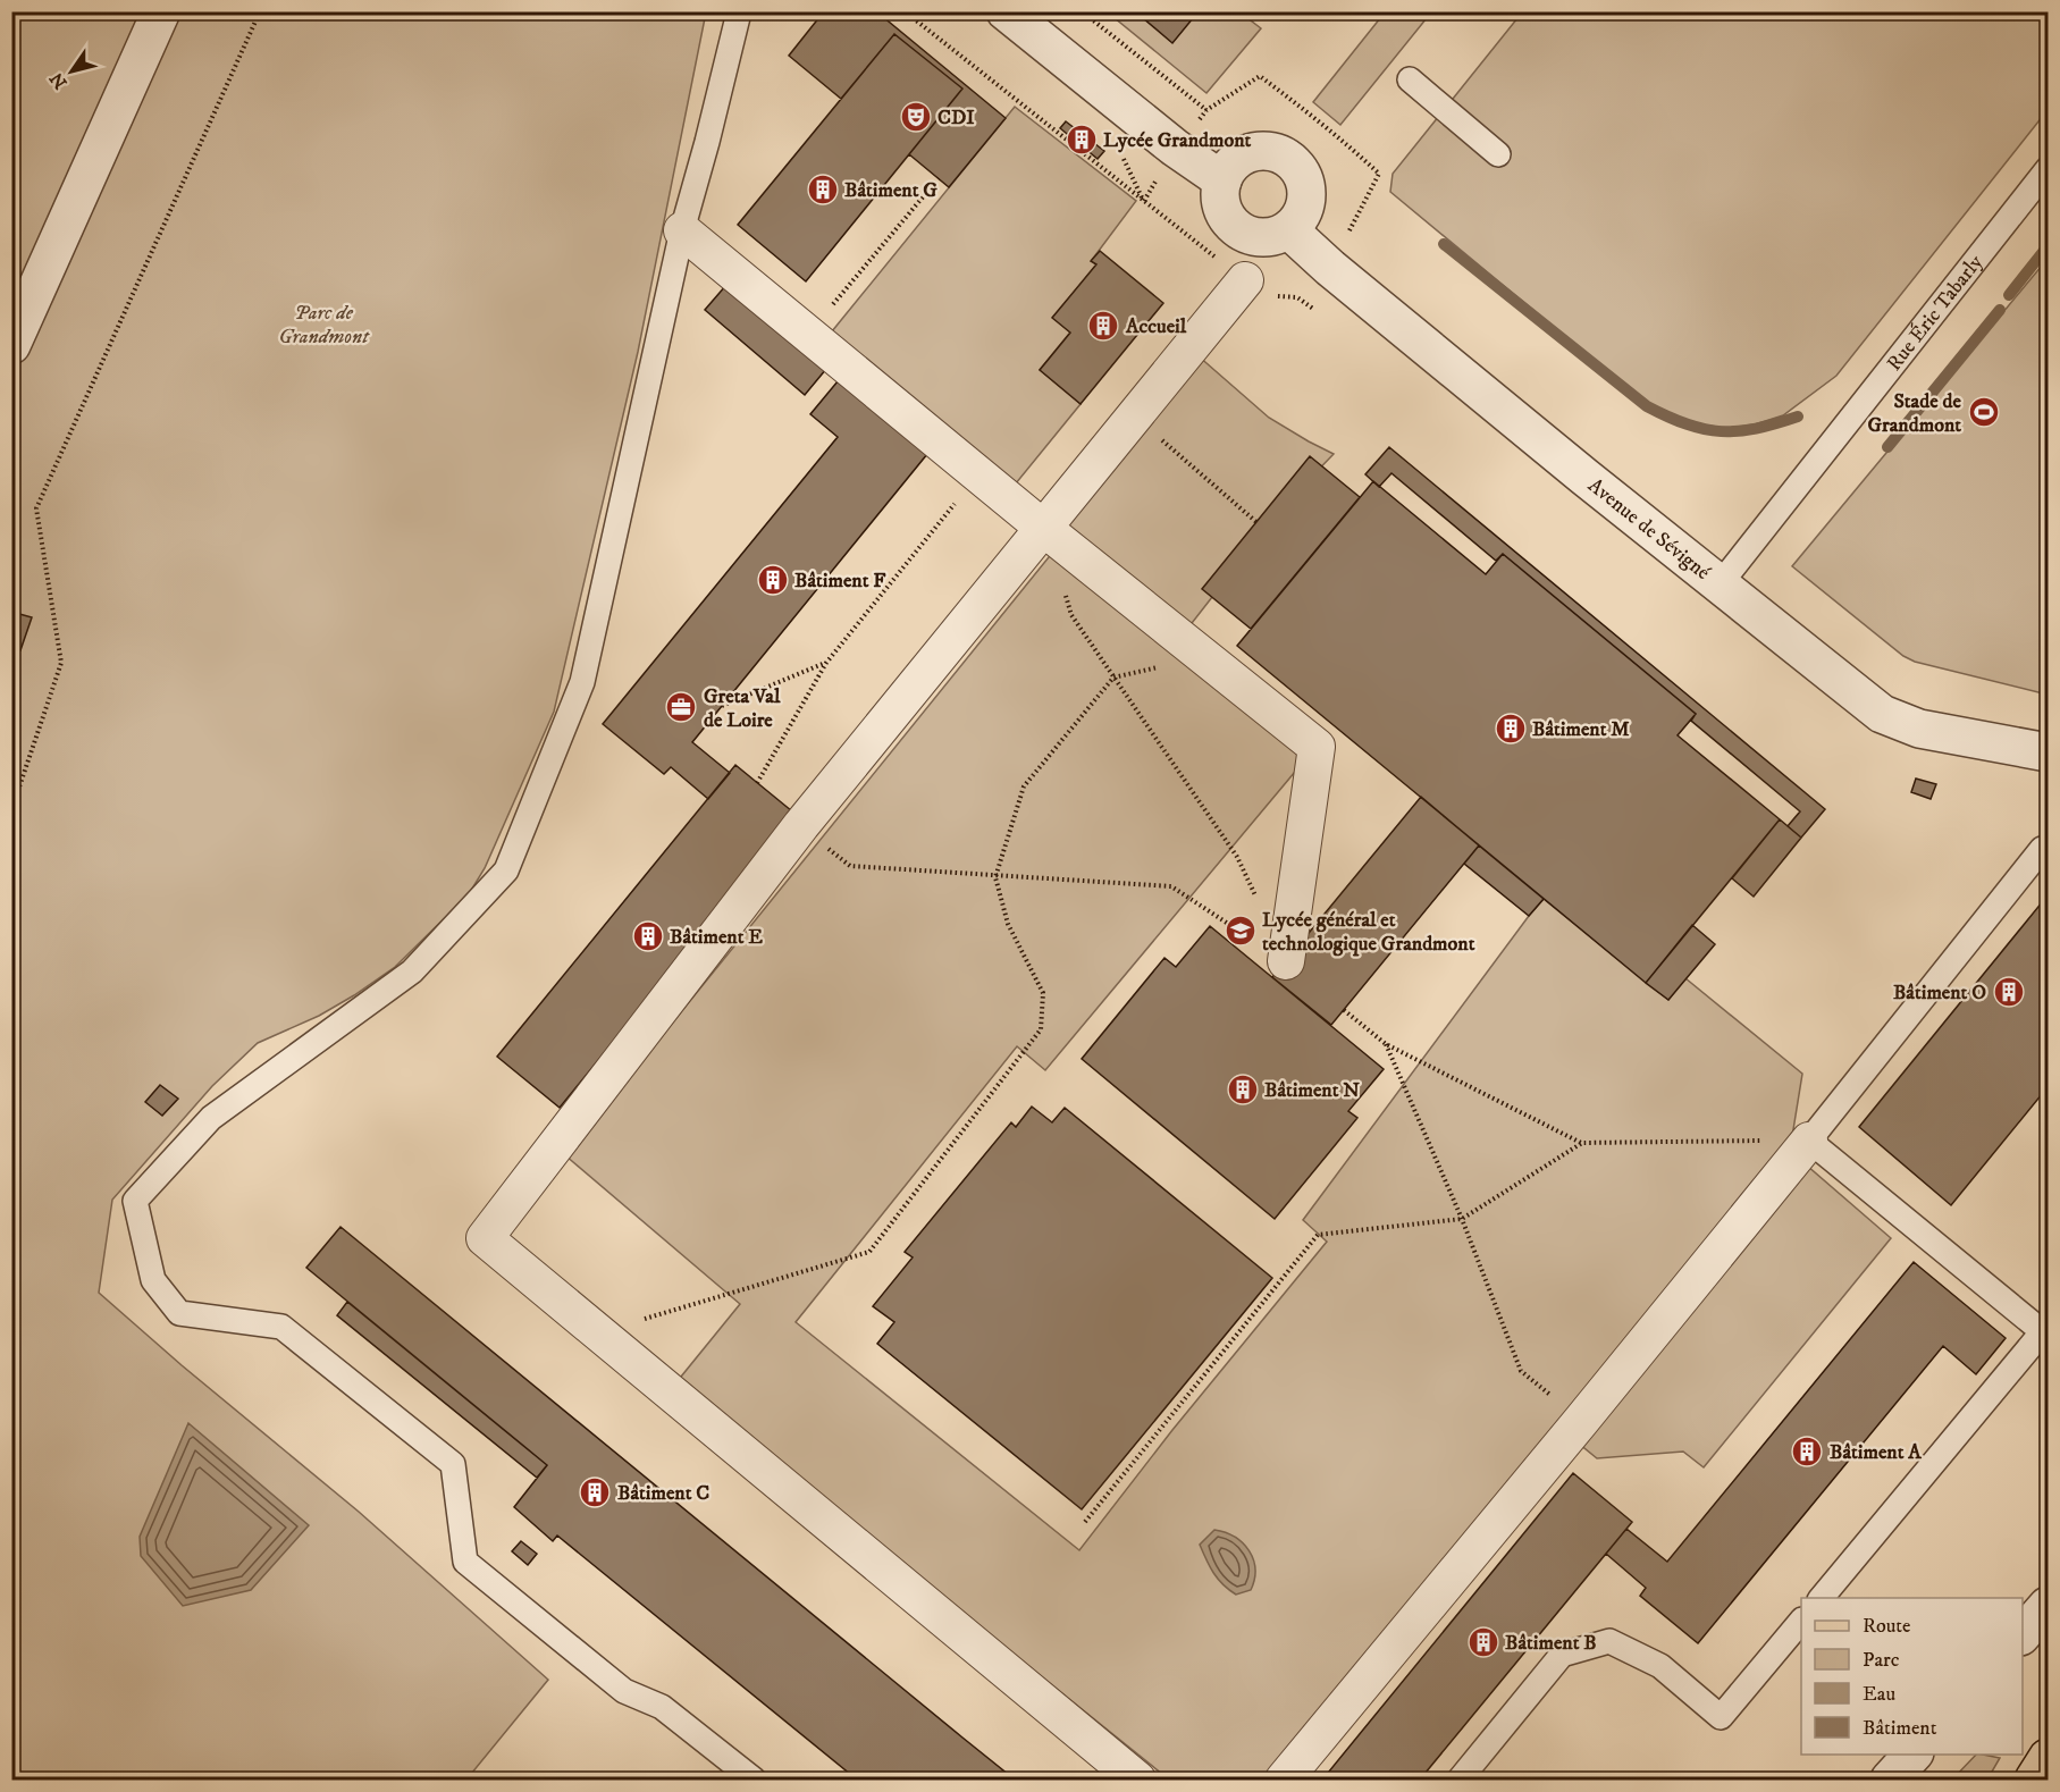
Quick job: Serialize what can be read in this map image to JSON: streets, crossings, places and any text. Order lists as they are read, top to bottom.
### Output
{
  "streets": {
    "street": ["Avenue de Sévigné"],
    "lane": ["Rue Éric Tabarly"]
  },
  "parks": ["Parc de Grandmont"],
  "places": {
    "theatre": ["CDI"],
    "building": [
      "Lycée Grandmont",
      "Bâtiment G",
      "Accueil",
      "Bâtiment F",
      "Bâtiment M",
      "Bâtiment E",
      "Bâtiment O",
      "Bâtiment N",
      "Bâtiment A",
      "Bâtiment C",
      "Bâtiment B"
    ],
    "sports": ["Stade de Grandmont"],
    "office": ["Greta Val de Loire"],
    "school or university": ["Lycée général et technologique Grandmont"]
  },
  "legend": [
    "Route",
    "Parc",
    "Eau",
    "Bâtiment"
  ],
  "north": "bottom left"
}
